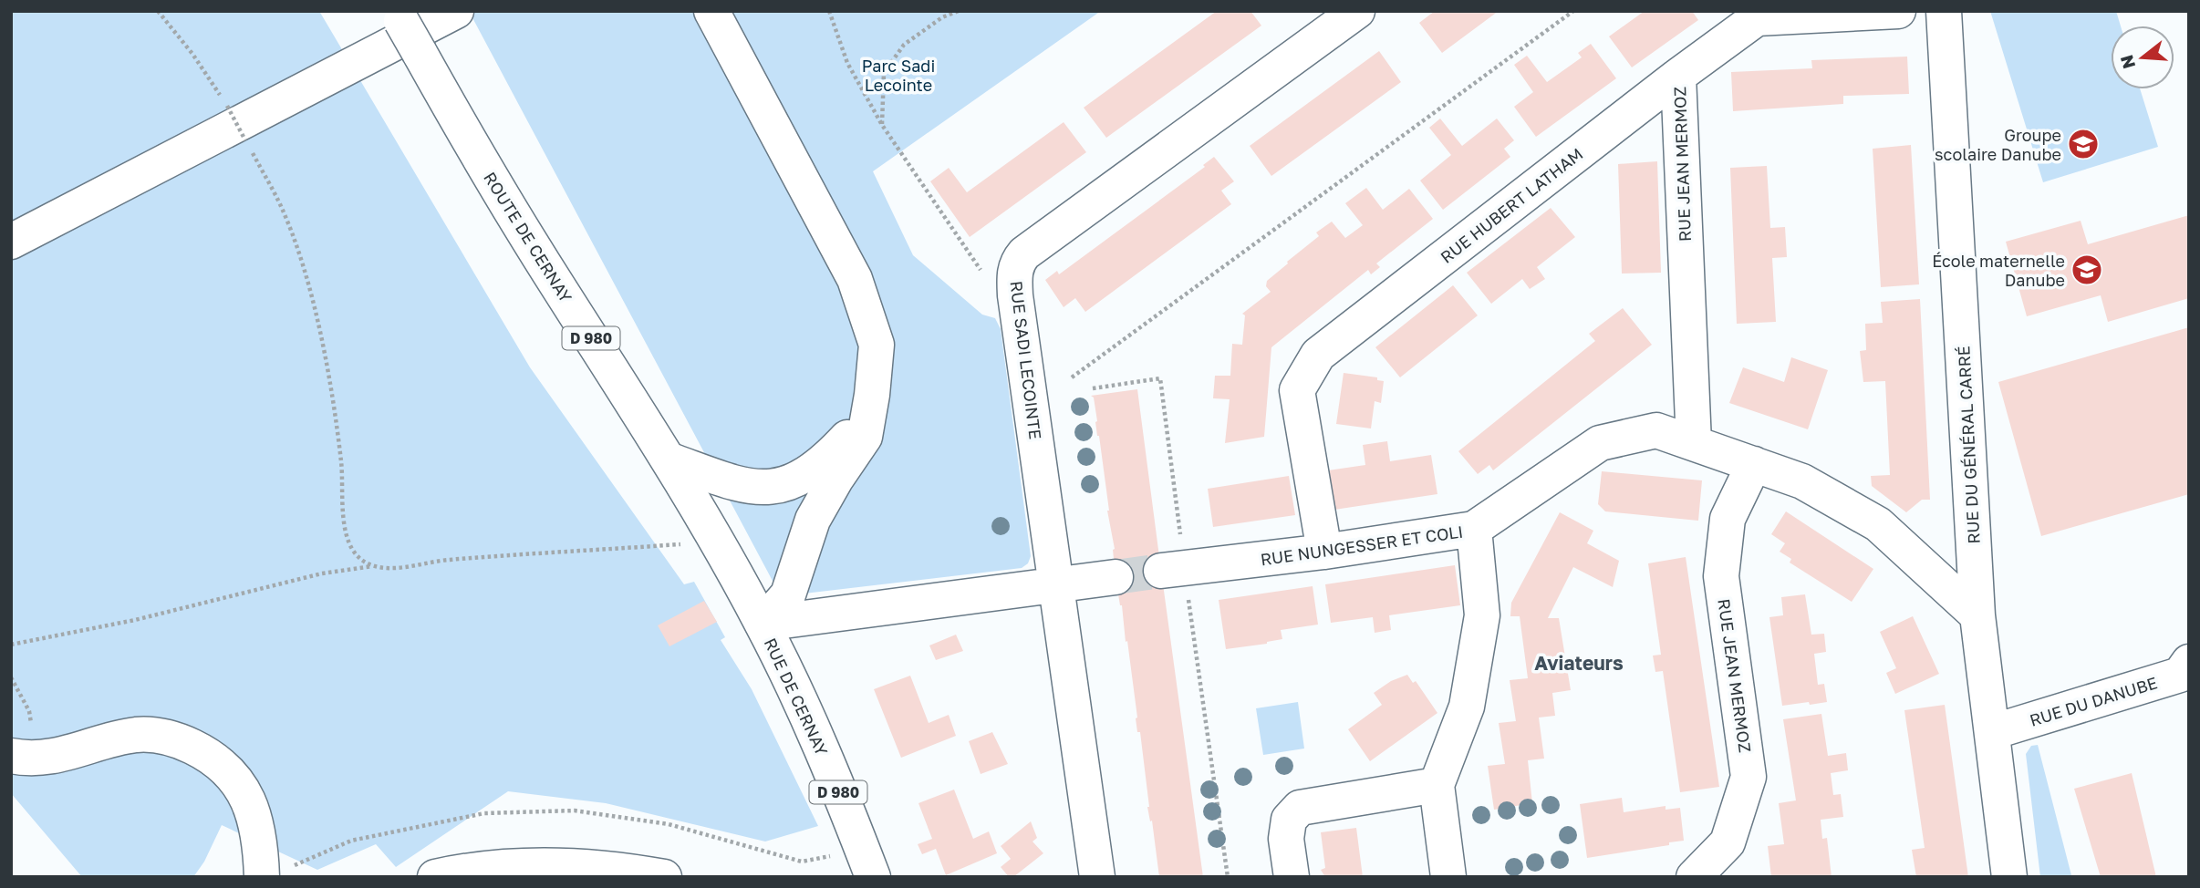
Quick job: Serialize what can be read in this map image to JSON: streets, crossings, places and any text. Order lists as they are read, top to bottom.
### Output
{
  "streets": {
    "street": [
      "RUE JEAN MERMOZ",
      "RUE HUBERT LATHAM",
      "ROUTE DE CERNAY",
      "D 980",
      "RUE SADI LECOINTE",
      "RUE DU GÉNÉRAL CARRÉ",
      "RUE NUNGESSER ET COLI",
      "RUE DE CERNAY",
      "RUE DU DANUBE"
    ]
  },
  "crossings": [
    ["RUE JEAN MERMOZ", "RUE HUBERT LATHAM"],
    ["RUE JEAN MERMOZ", "RUE NUNGESSER ET COLI"],
    ["RUE HUBERT LATHAM", "RUE NUNGESSER ET COLI"],
    ["ROUTE DE CERNAY", "RUE DE CERNAY"],
    ["RUE DU GÉNÉRAL CARRÉ", "RUE NUNGESSER ET COLI"],
    ["RUE DU GÉNÉRAL CARRÉ", "RUE DU DANUBE"]
  ],
  "districts": ["Aviateurs"],
  "parks": ["Parc Sadi Lecointe"],
  "places": {
    "school or university": ["Groupe scolaire Danube", "École maternelle Danube"]
  },
  "north": "left"
}
